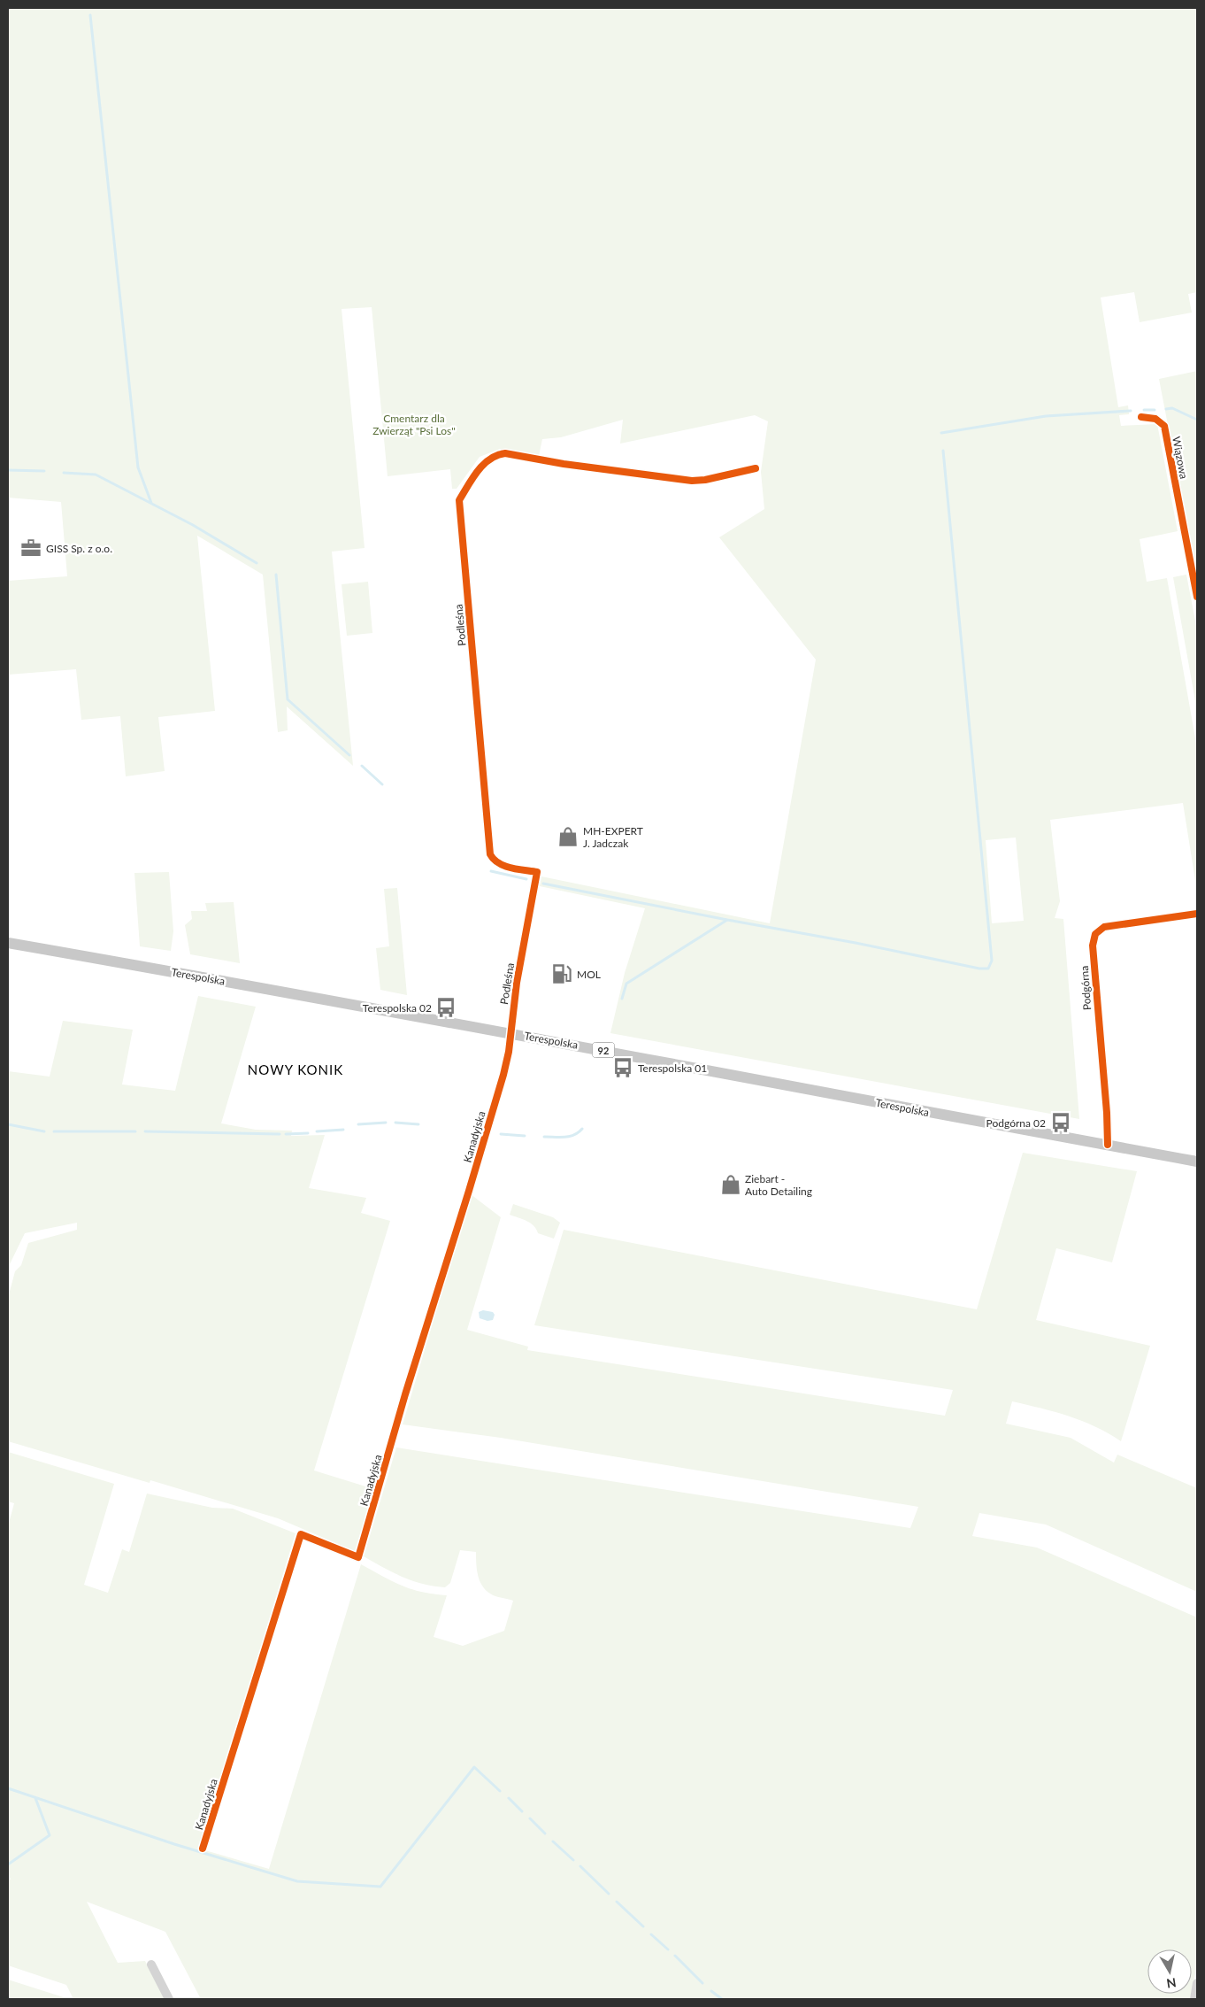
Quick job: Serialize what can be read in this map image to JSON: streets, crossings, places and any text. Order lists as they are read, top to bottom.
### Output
{
  "streets": {
    "main road": ["Terespolska", "92"],
    "street": [
      "Wiązowa",
      "Podleśna",
      "Podgórna",
      "Kanadyjska"
    ]
  },
  "crossings": [
    ["Podleśna", "Terespolska"],
    ["Podleśna", "Kanadyjska"],
    ["Terespolska", "Podgórna"],
    ["Terespolska", "Kanadyjska"]
  ],
  "districts": ["NOWY KONIK"],
  "parks": ["Cmentarz dla Zwierząt \"Psi Los\""],
  "places": {
    "office": ["GISS Sp. z o.o."],
    "shop": ["MH-EXPERT J. Jadczak", "Ziebart - Auto Detailing"],
    "fuel station": ["MOL"],
    "bus stop": ["Terespolska 02", "Terespolska 01", "Podgórna 02"]
  },
  "north": "bottom"
}
